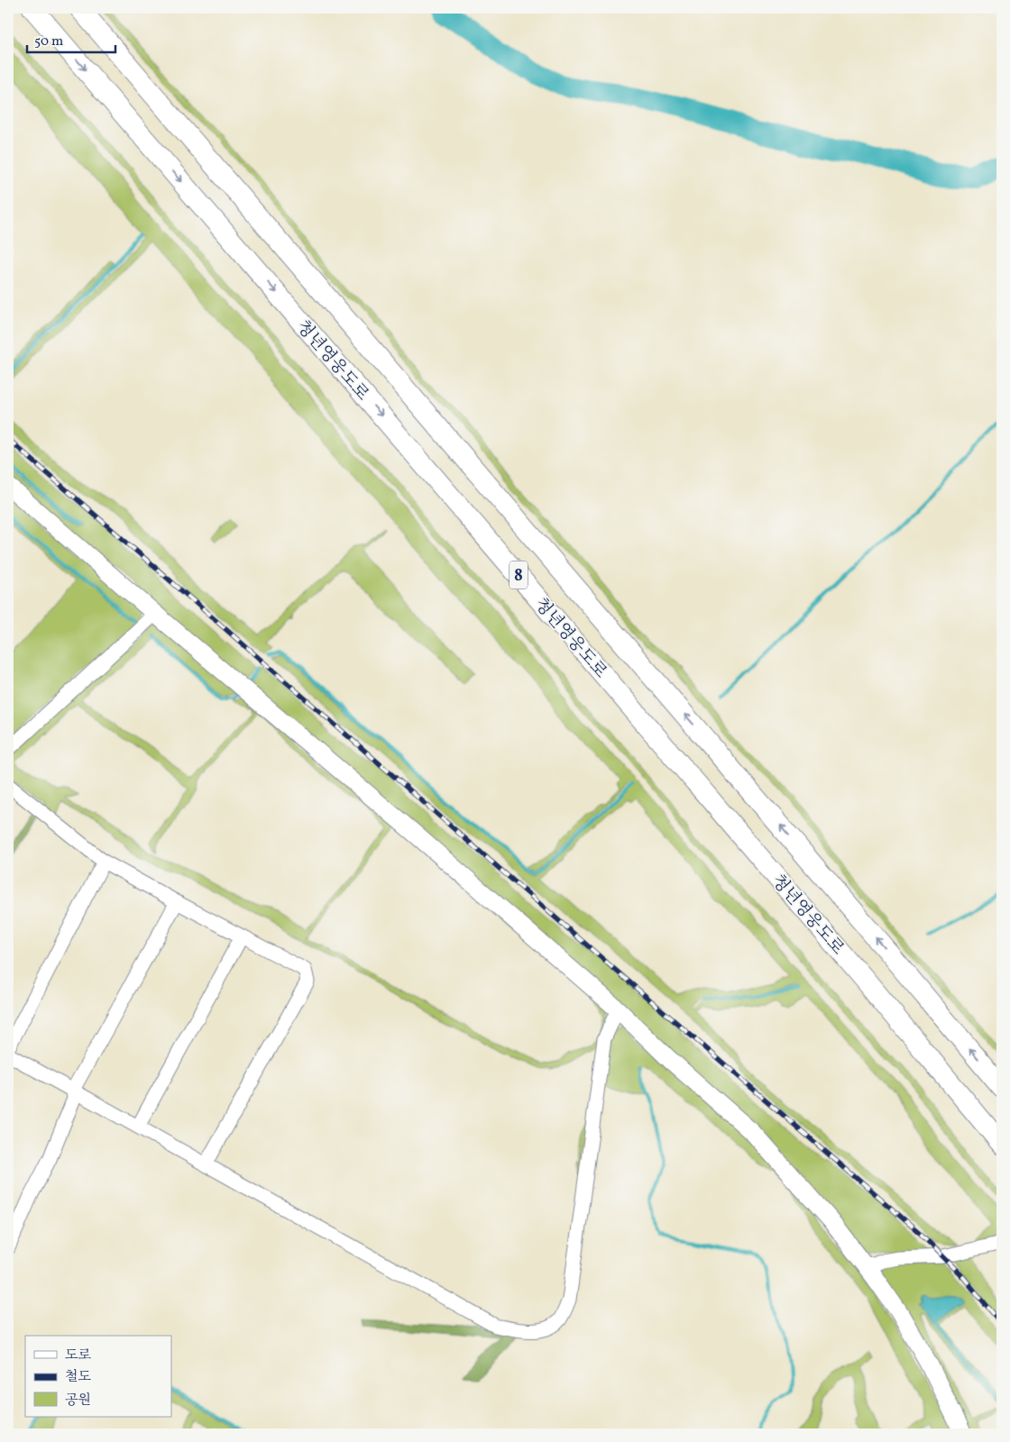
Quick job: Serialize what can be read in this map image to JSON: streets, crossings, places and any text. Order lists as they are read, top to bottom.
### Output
{
  "streets": {
    "highway": ["청년영웅도로", "8"]
  },
  "legend": ["도로", "철도", "공원"],
  "scale_bar": "50 m"
}
